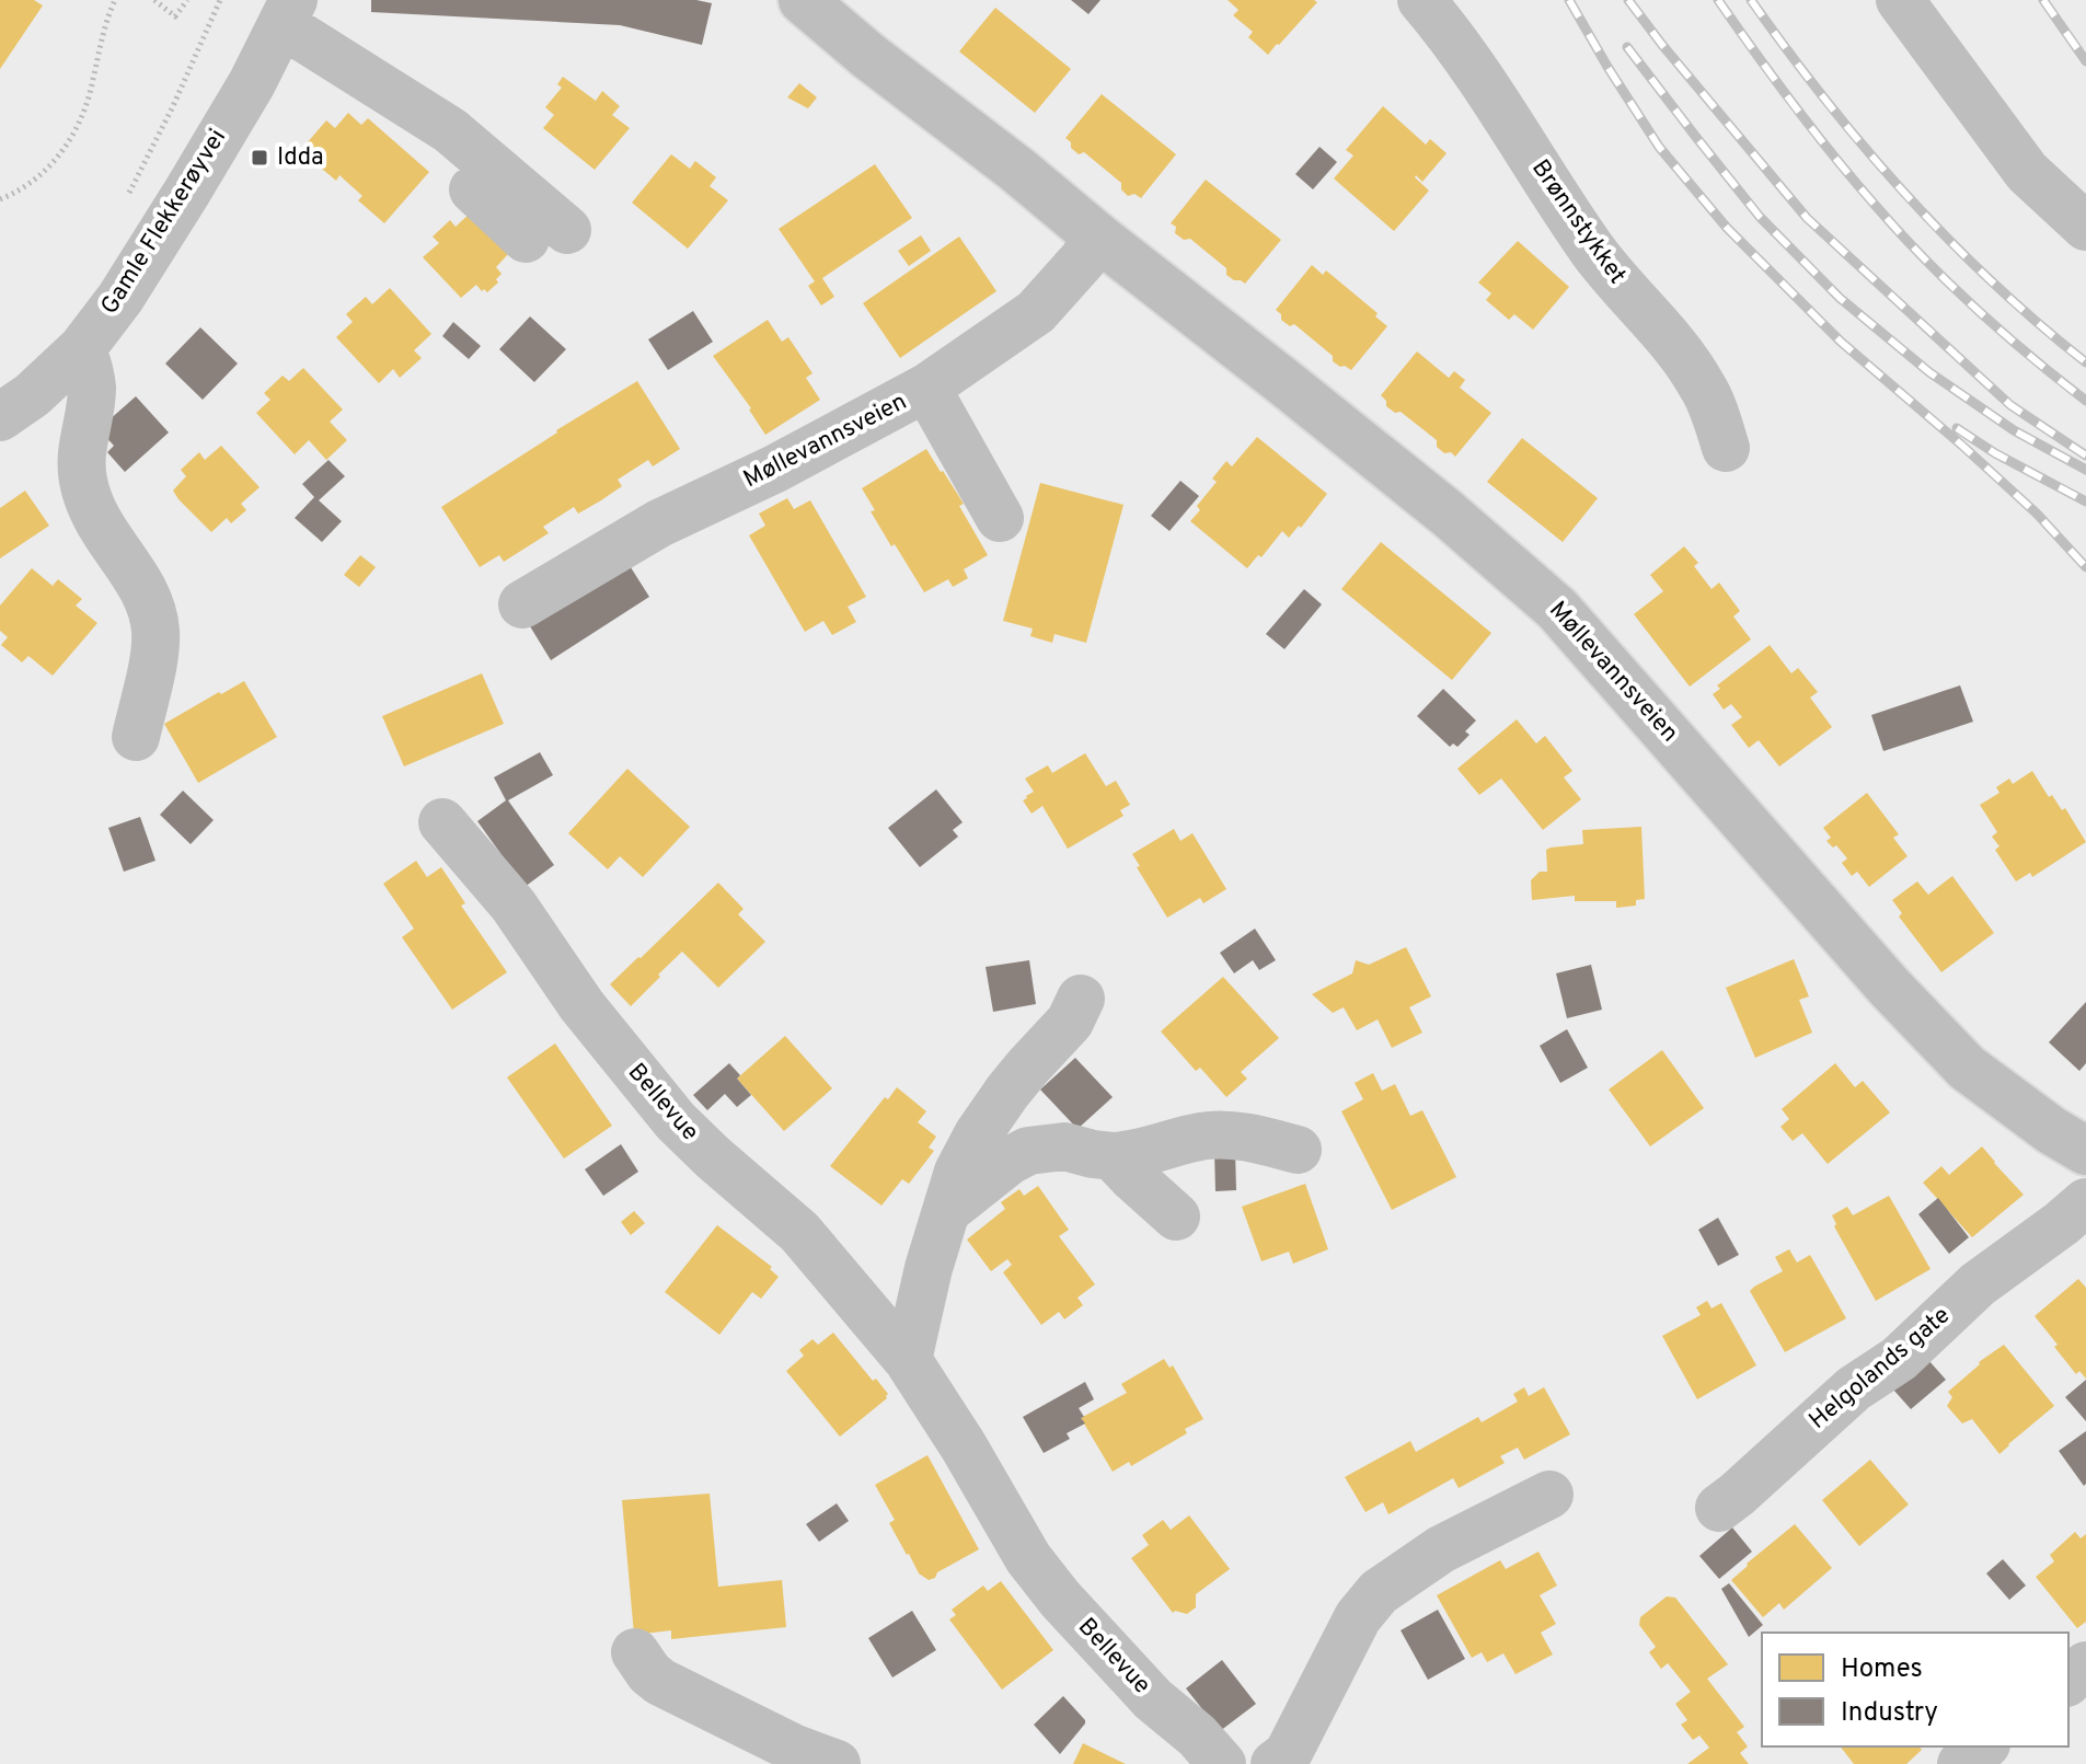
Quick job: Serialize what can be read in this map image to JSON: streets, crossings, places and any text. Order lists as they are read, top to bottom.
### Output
{
  "streets": {
    "street": [
      "Gamle Flekkerøyvei",
      "Brønnstykket",
      "Møllevannsveien",
      "Bellevue",
      "Helgolands gate"
    ]
  },
  "places": {
    "transit": ["Idda"]
  },
  "legend": ["Homes", "Industry"]
}
